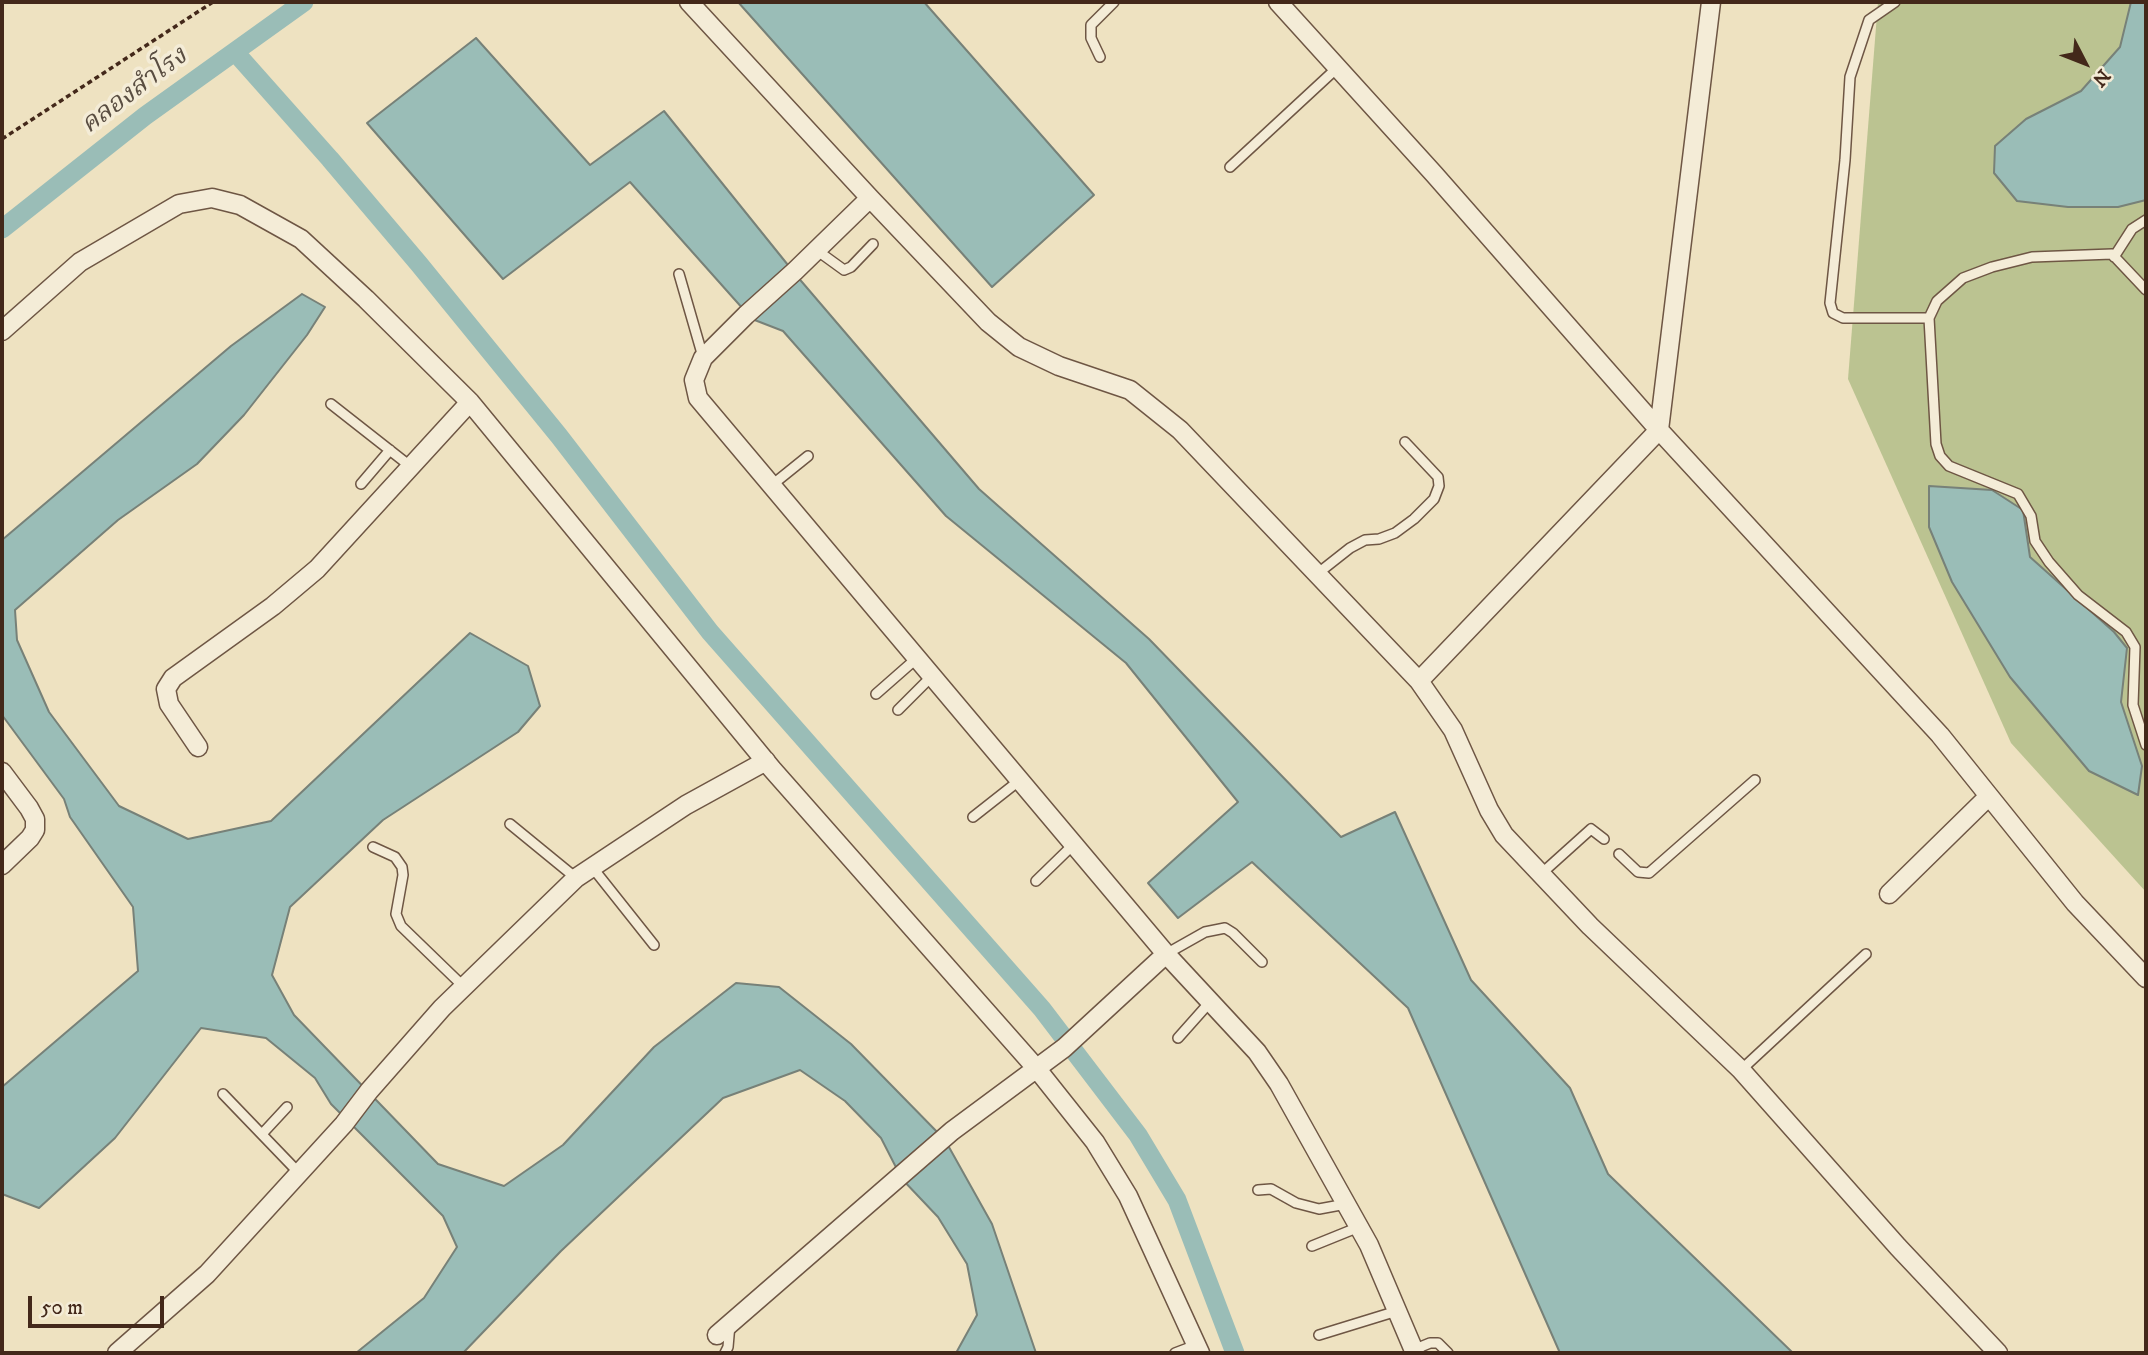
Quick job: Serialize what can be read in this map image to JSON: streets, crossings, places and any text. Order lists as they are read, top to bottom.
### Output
{
  "water": ["คลองสำโรง"],
  "scale_bar": "50 m",
  "north": "bottom right"
}
